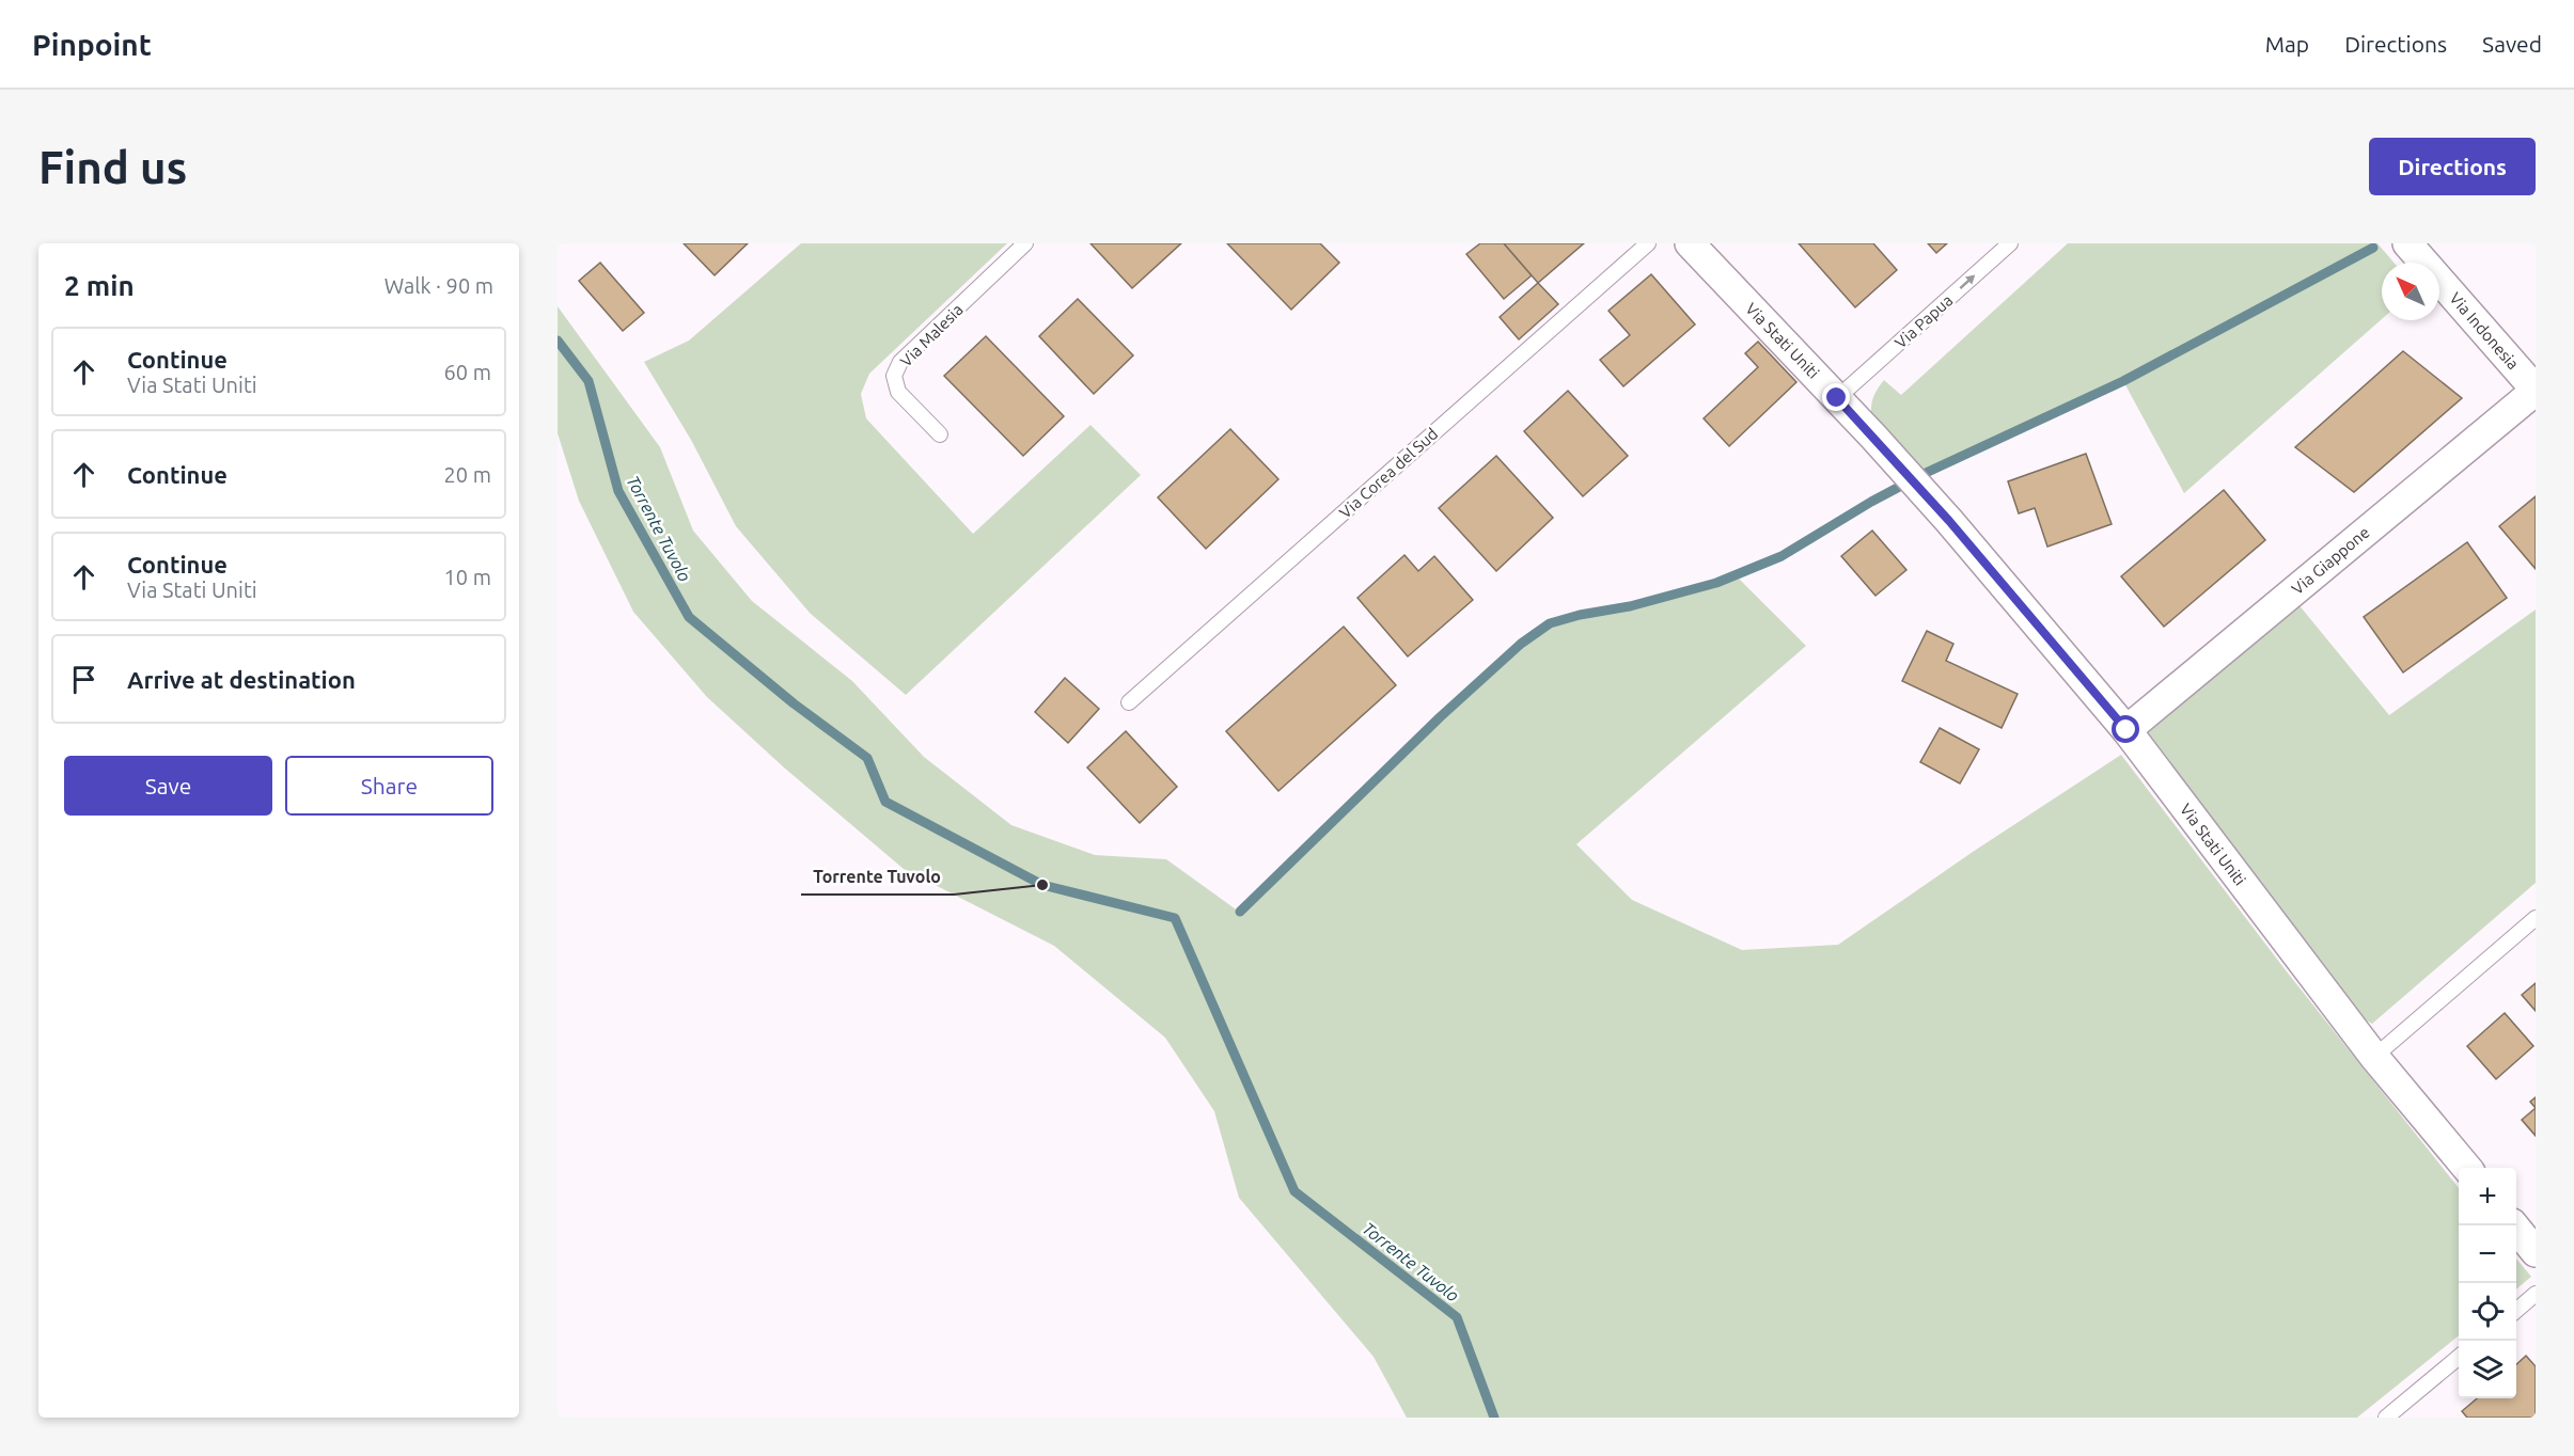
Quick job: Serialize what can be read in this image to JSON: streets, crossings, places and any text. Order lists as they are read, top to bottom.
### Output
{
  "streets": {
    "street": ["Via Indonesia", "Via Stati Uniti", "Via Giappone"],
    "lane": ["Via Papua", "Via Malesia", "Via Corea del Sud"]
  },
  "crossings": [
    ["Via Papua", "Via Stati Uniti"],
    ["Via Indonesia", "Via Giappone"],
    ["Via Stati Uniti", "Via Giappone"]
  ],
  "one_way": ["Via Papua"],
  "water": ["Torrente Tuvolo"],
  "places": ["Torrente Tuvolo"],
  "north": "top left",
  "page": {
    "header": "Pinpoint",
    "nav": ["Map", "Directions", "Saved"],
    "buttons": [
      "Directions",
      ["Save", "Share"]
    ],
    "title": "Find us",
    "heading": ["2 min", "Walk · 90 m"],
    "list": [
      ["Continue", "Via Stati Uniti", "60 m"],
      ["Continue", "20 m"],
      ["Continue", "Via Stati Uniti", "10 m"],
      "Arrive at destination"
    ],
    "map_buttons": ["+", "−"]
  }
}
